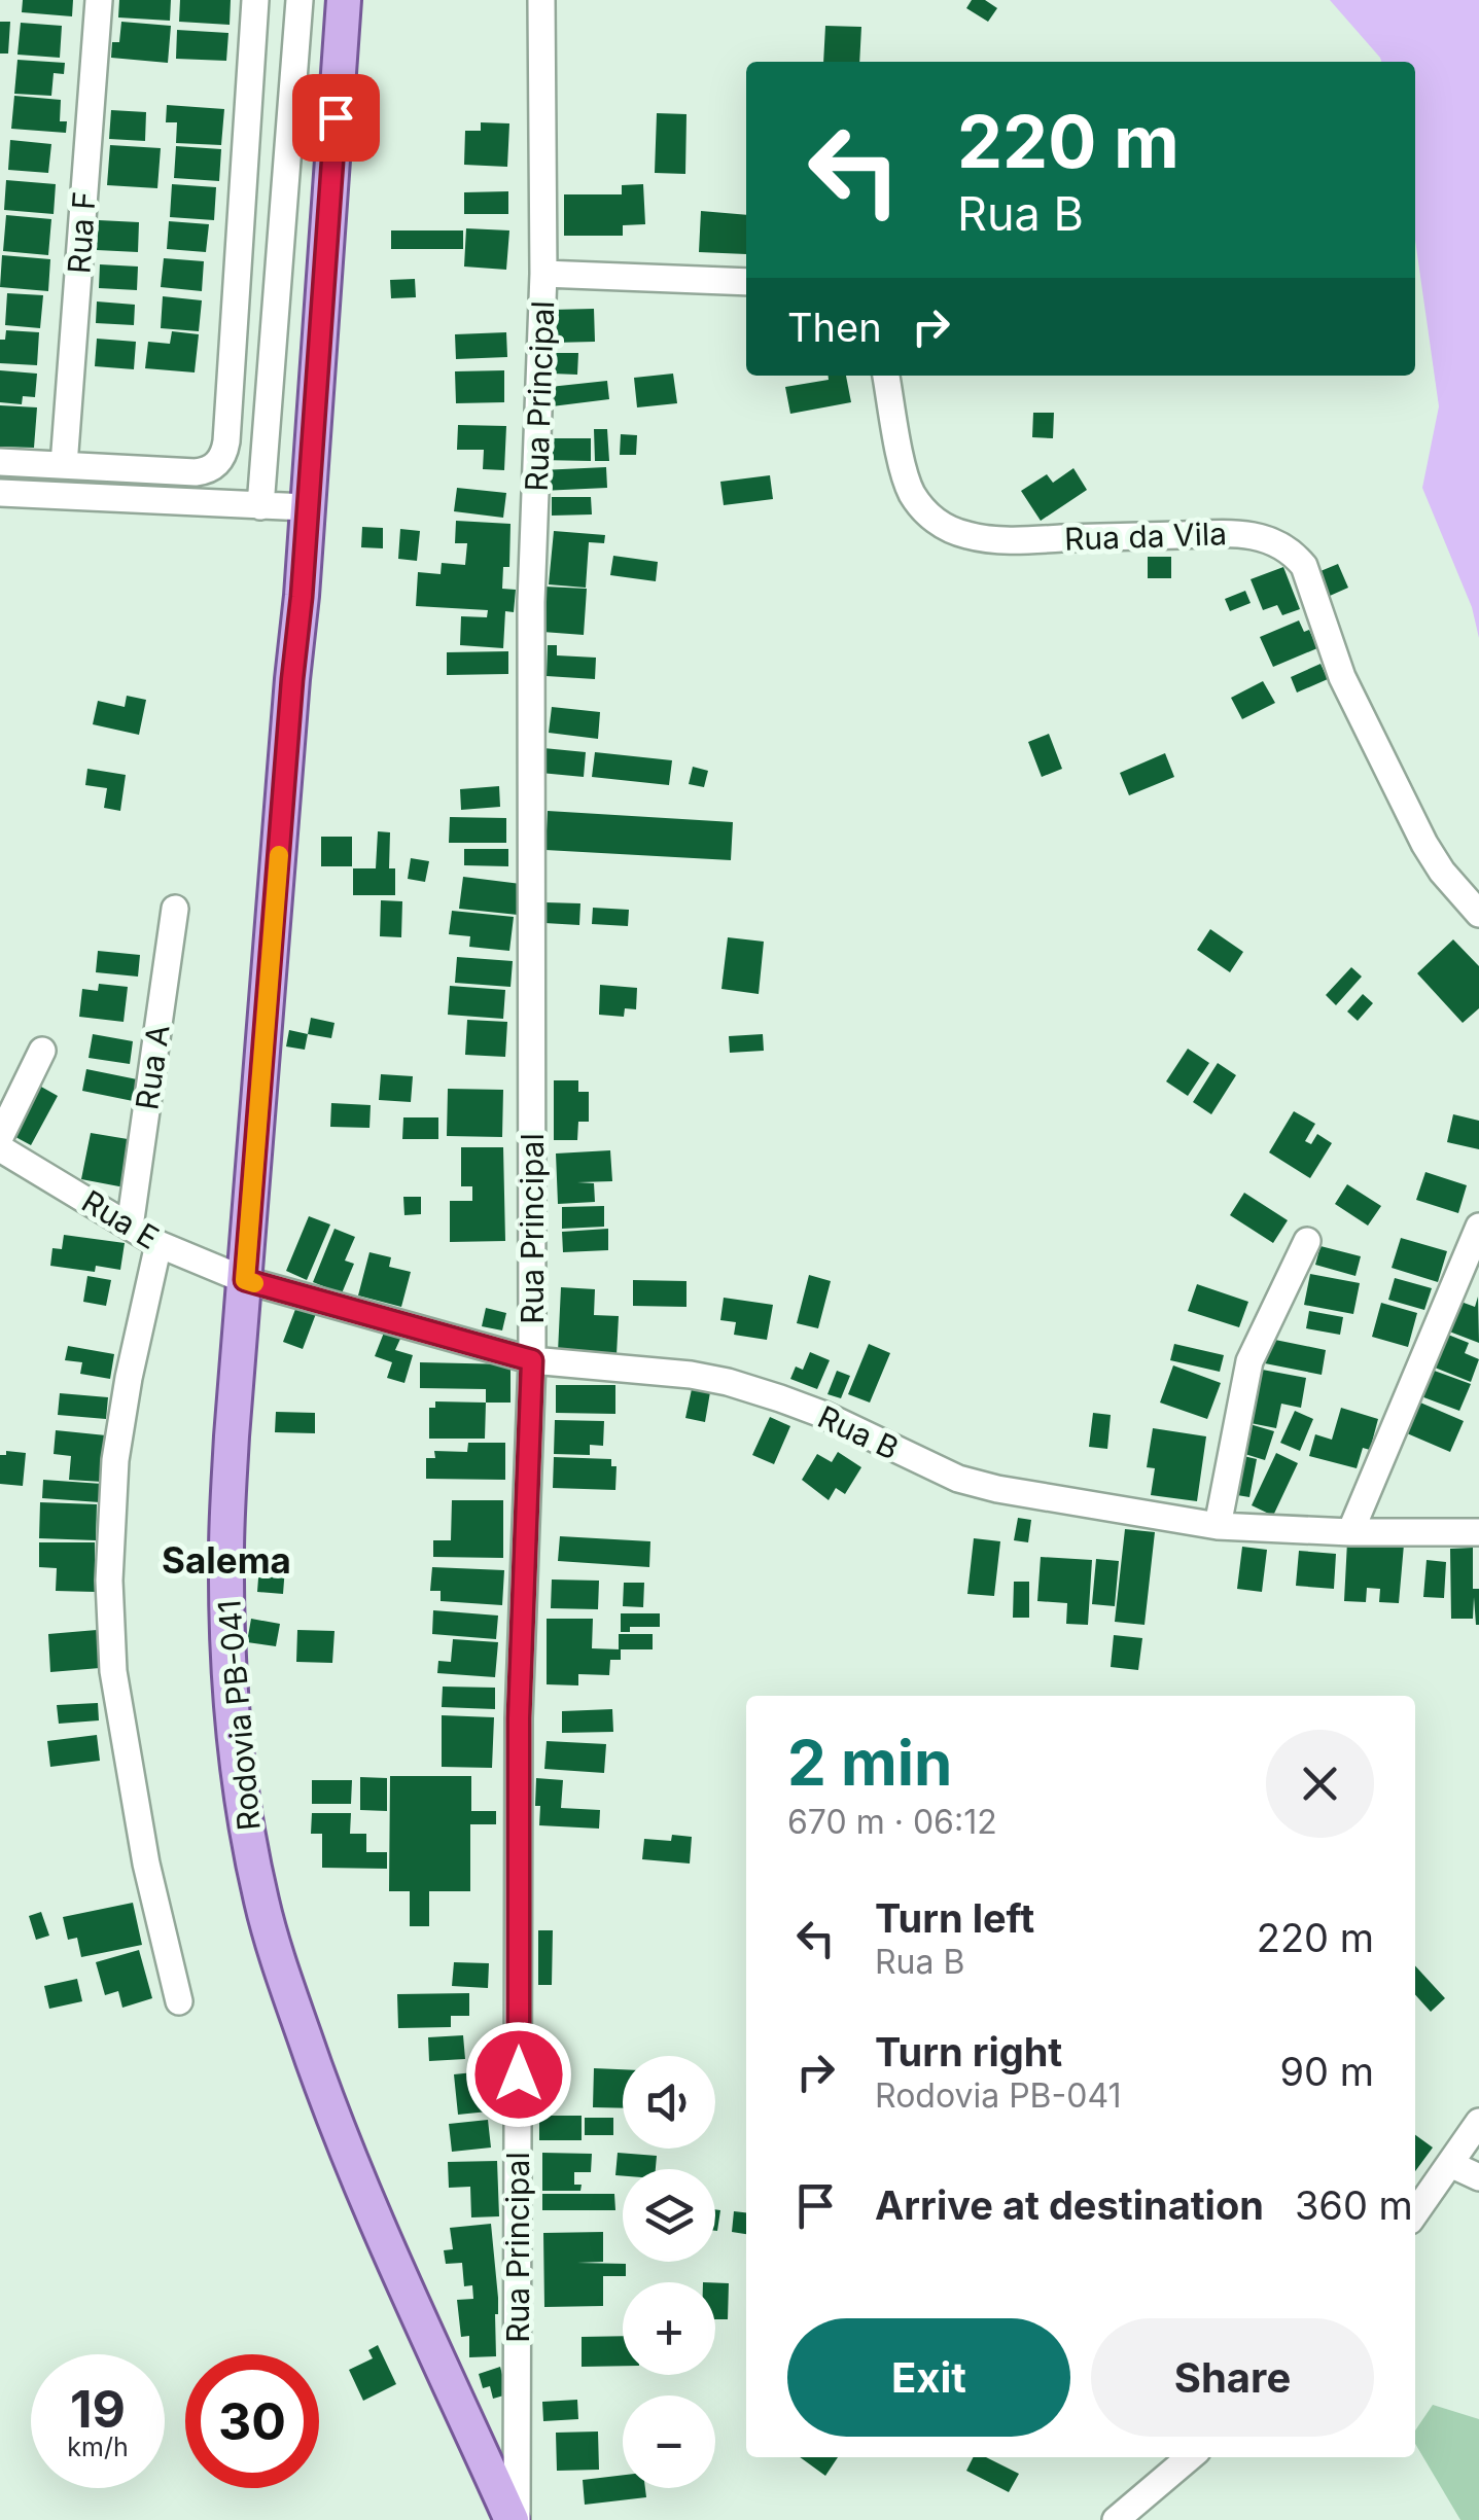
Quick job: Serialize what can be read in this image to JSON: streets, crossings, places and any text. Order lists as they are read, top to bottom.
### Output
{
  "streets": {
    "main road": ["Rodovia PB-041"],
    "street": [
      "Rua F",
      "Rua Principal",
      "Rua da Vila",
      "Rua A",
      "Rua E",
      "Rua B"
    ]
  },
  "crossings": [
    ["Rua Principal", "Rua B"],
    ["Rua Principal", "Rodovia PB-041"],
    ["Rua A", "Rua E"],
    ["Rua E", "Rua B"],
    ["Rua E", "Rodovia PB-041"],
    ["Rua B", "Rodovia PB-041"]
  ],
  "districts": ["Salema"],
  "page": {
    "turn": ["220 m", "Rua B"],
    "then": "Then",
    "heading": ["2 min", "670 m · 06:12"],
    "list": [
      {
        "name": "Turn left",
        "note": "Rua B",
        "value": "220 m"
      },
      {
        "name": "Turn right",
        "note": "Rodovia PB-041",
        "value": "90 m"
      },
      {
        "name": "Arrive at destination",
        "value": "360 m"
      }
    ],
    "map_buttons": ["+", "−"],
    "buttons": ["Exit", "Share"],
    "speed": "19 km/h",
    "limit": "30"
  }
}
